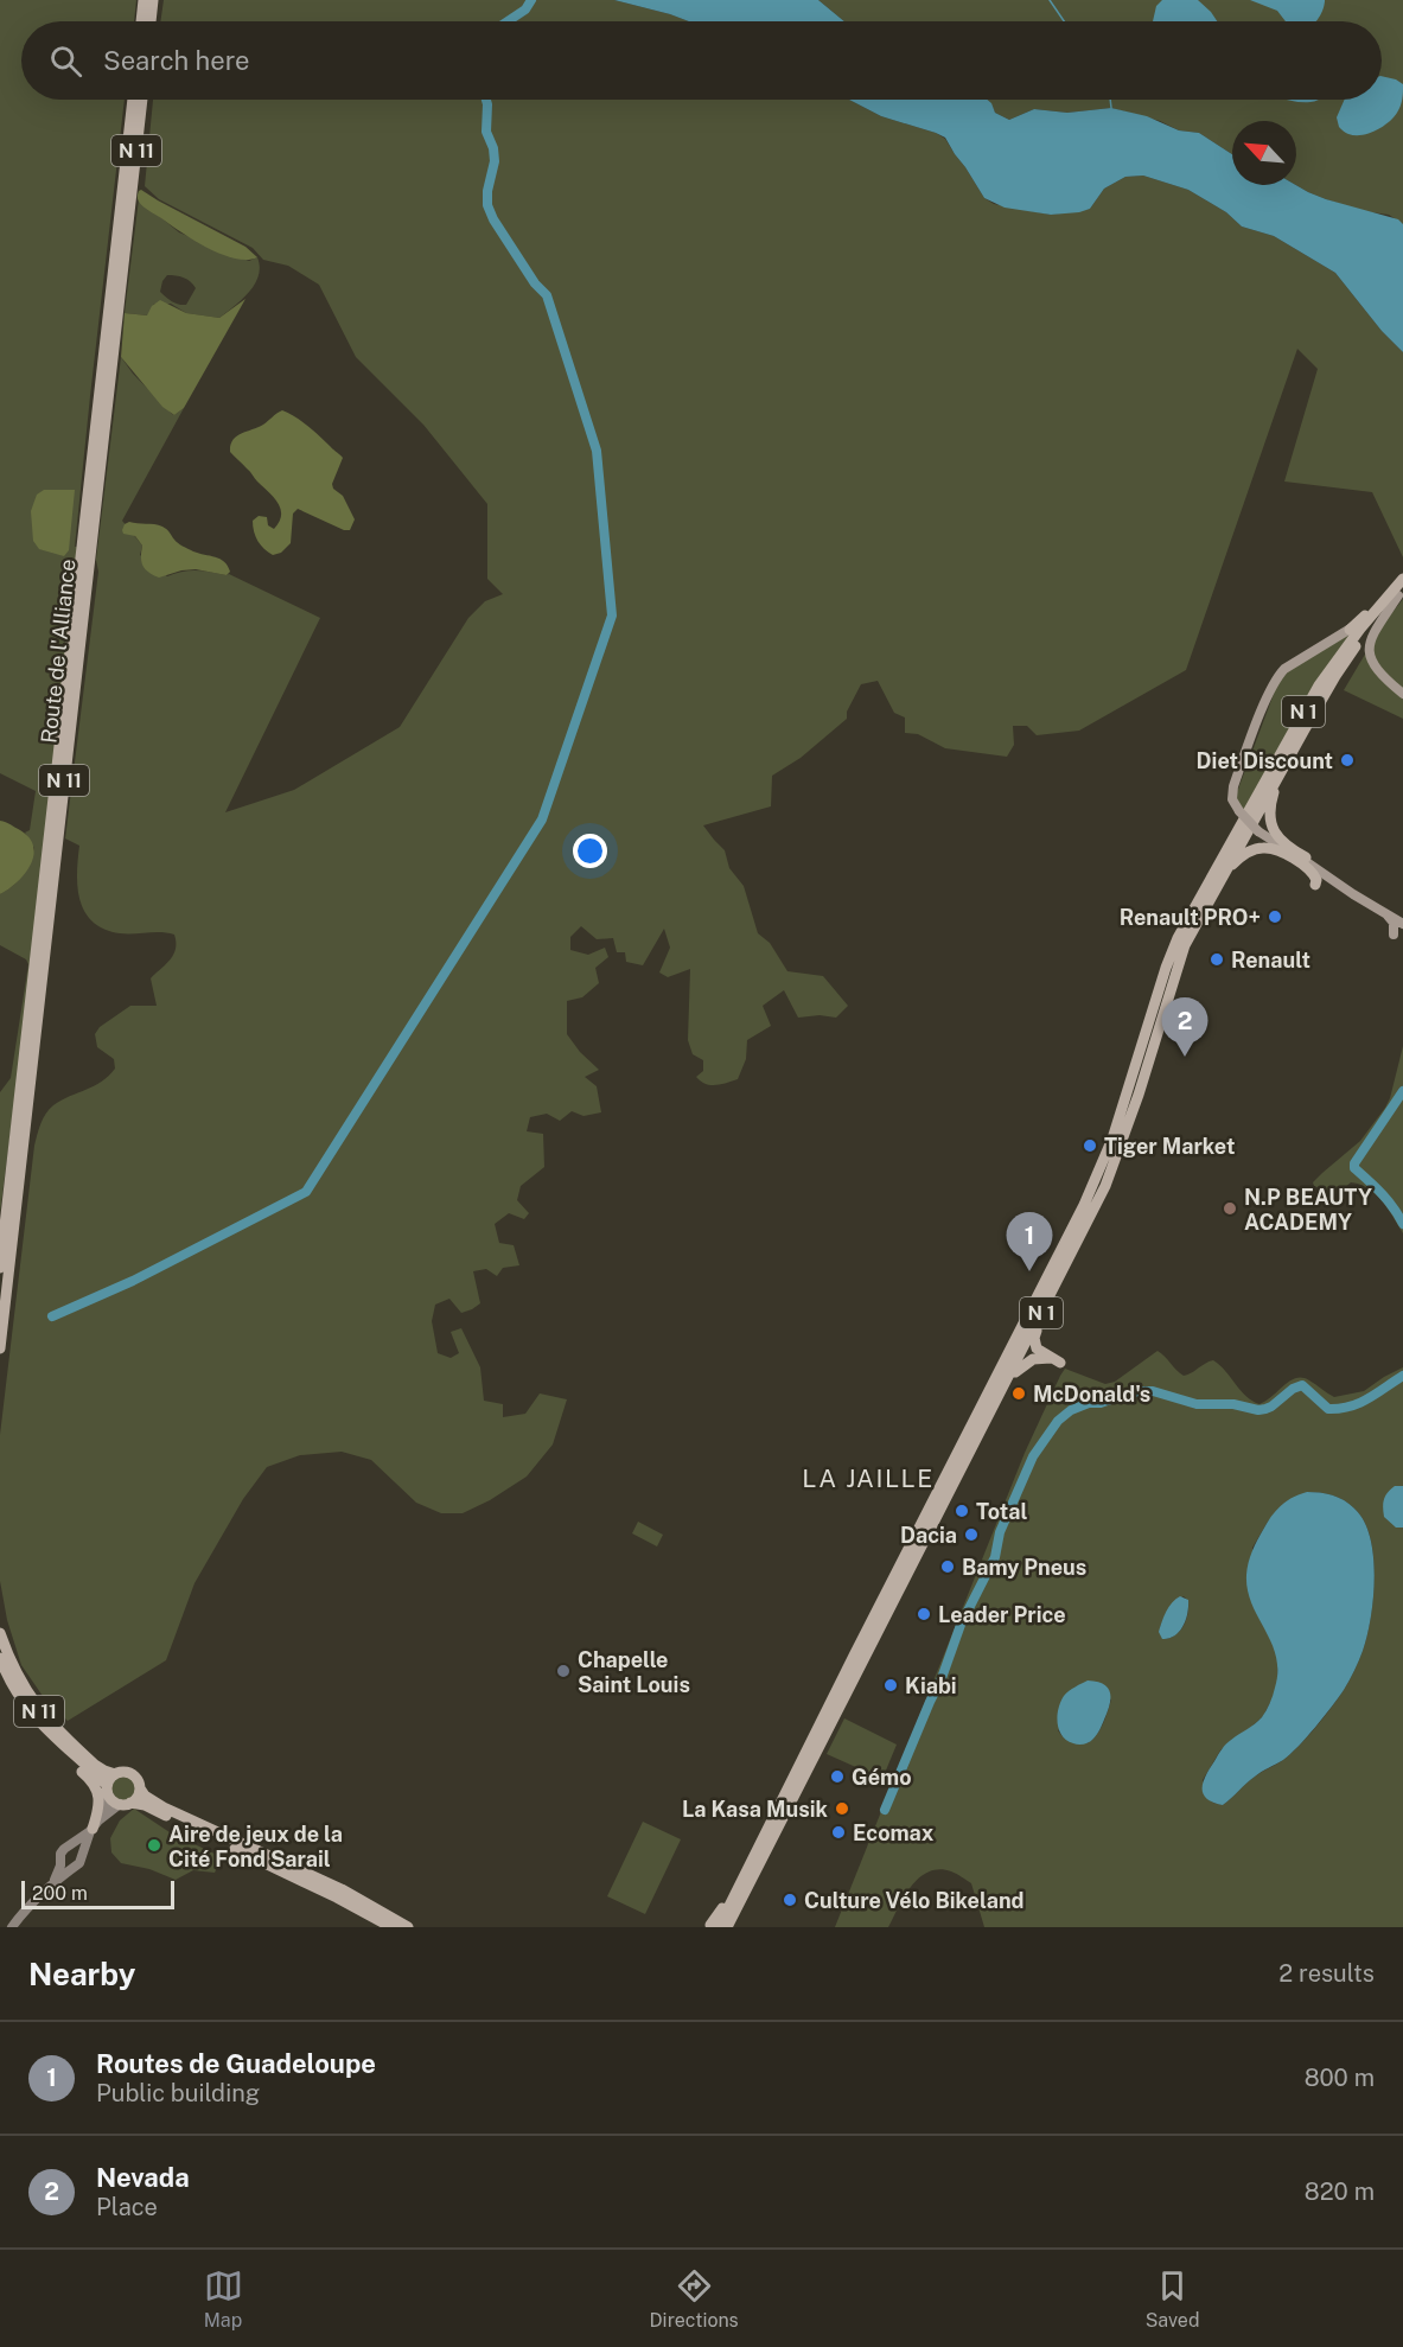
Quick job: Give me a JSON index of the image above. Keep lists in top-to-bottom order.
{
  "streets": {
    "highway": ["N 11", "Route de l'Alliance", "N 1"]
  },
  "districts": ["LA JAILLE"],
  "places": [
    "Diet Discount",
    "Renault PRO+",
    "Renault",
    "Tiger Market",
    "N.P BEAUTY ACADEMY",
    "McDonald's",
    "Total",
    "Dacia",
    "Bamy Pneus",
    "Leader Price",
    "Chapelle Saint Louis",
    "Kiabi",
    "Gémo",
    "La Kasa Musik",
    "Ecomax",
    "Aire de jeux de la Cité Fond Sarail",
    "Culture Vélo Bikeland"
  ],
  "scale_bar": "200 m",
  "north": "top left",
  "page": {
    "search": "Search here",
    "pins": ["2", "1"],
    "scale": "200 m",
    "heading": ["Nearby", "2 results"],
    "list": [
      {
        "mark": "1",
        "name": "Routes de Guadeloupe",
        "note": "Public building",
        "value": "800 m"
      },
      {
        "mark": "2",
        "name": "Nevada",
        "note": "Place",
        "value": "820 m"
      }
    ],
    "nav": ["Map", "Directions", "Saved"]
  }
}
